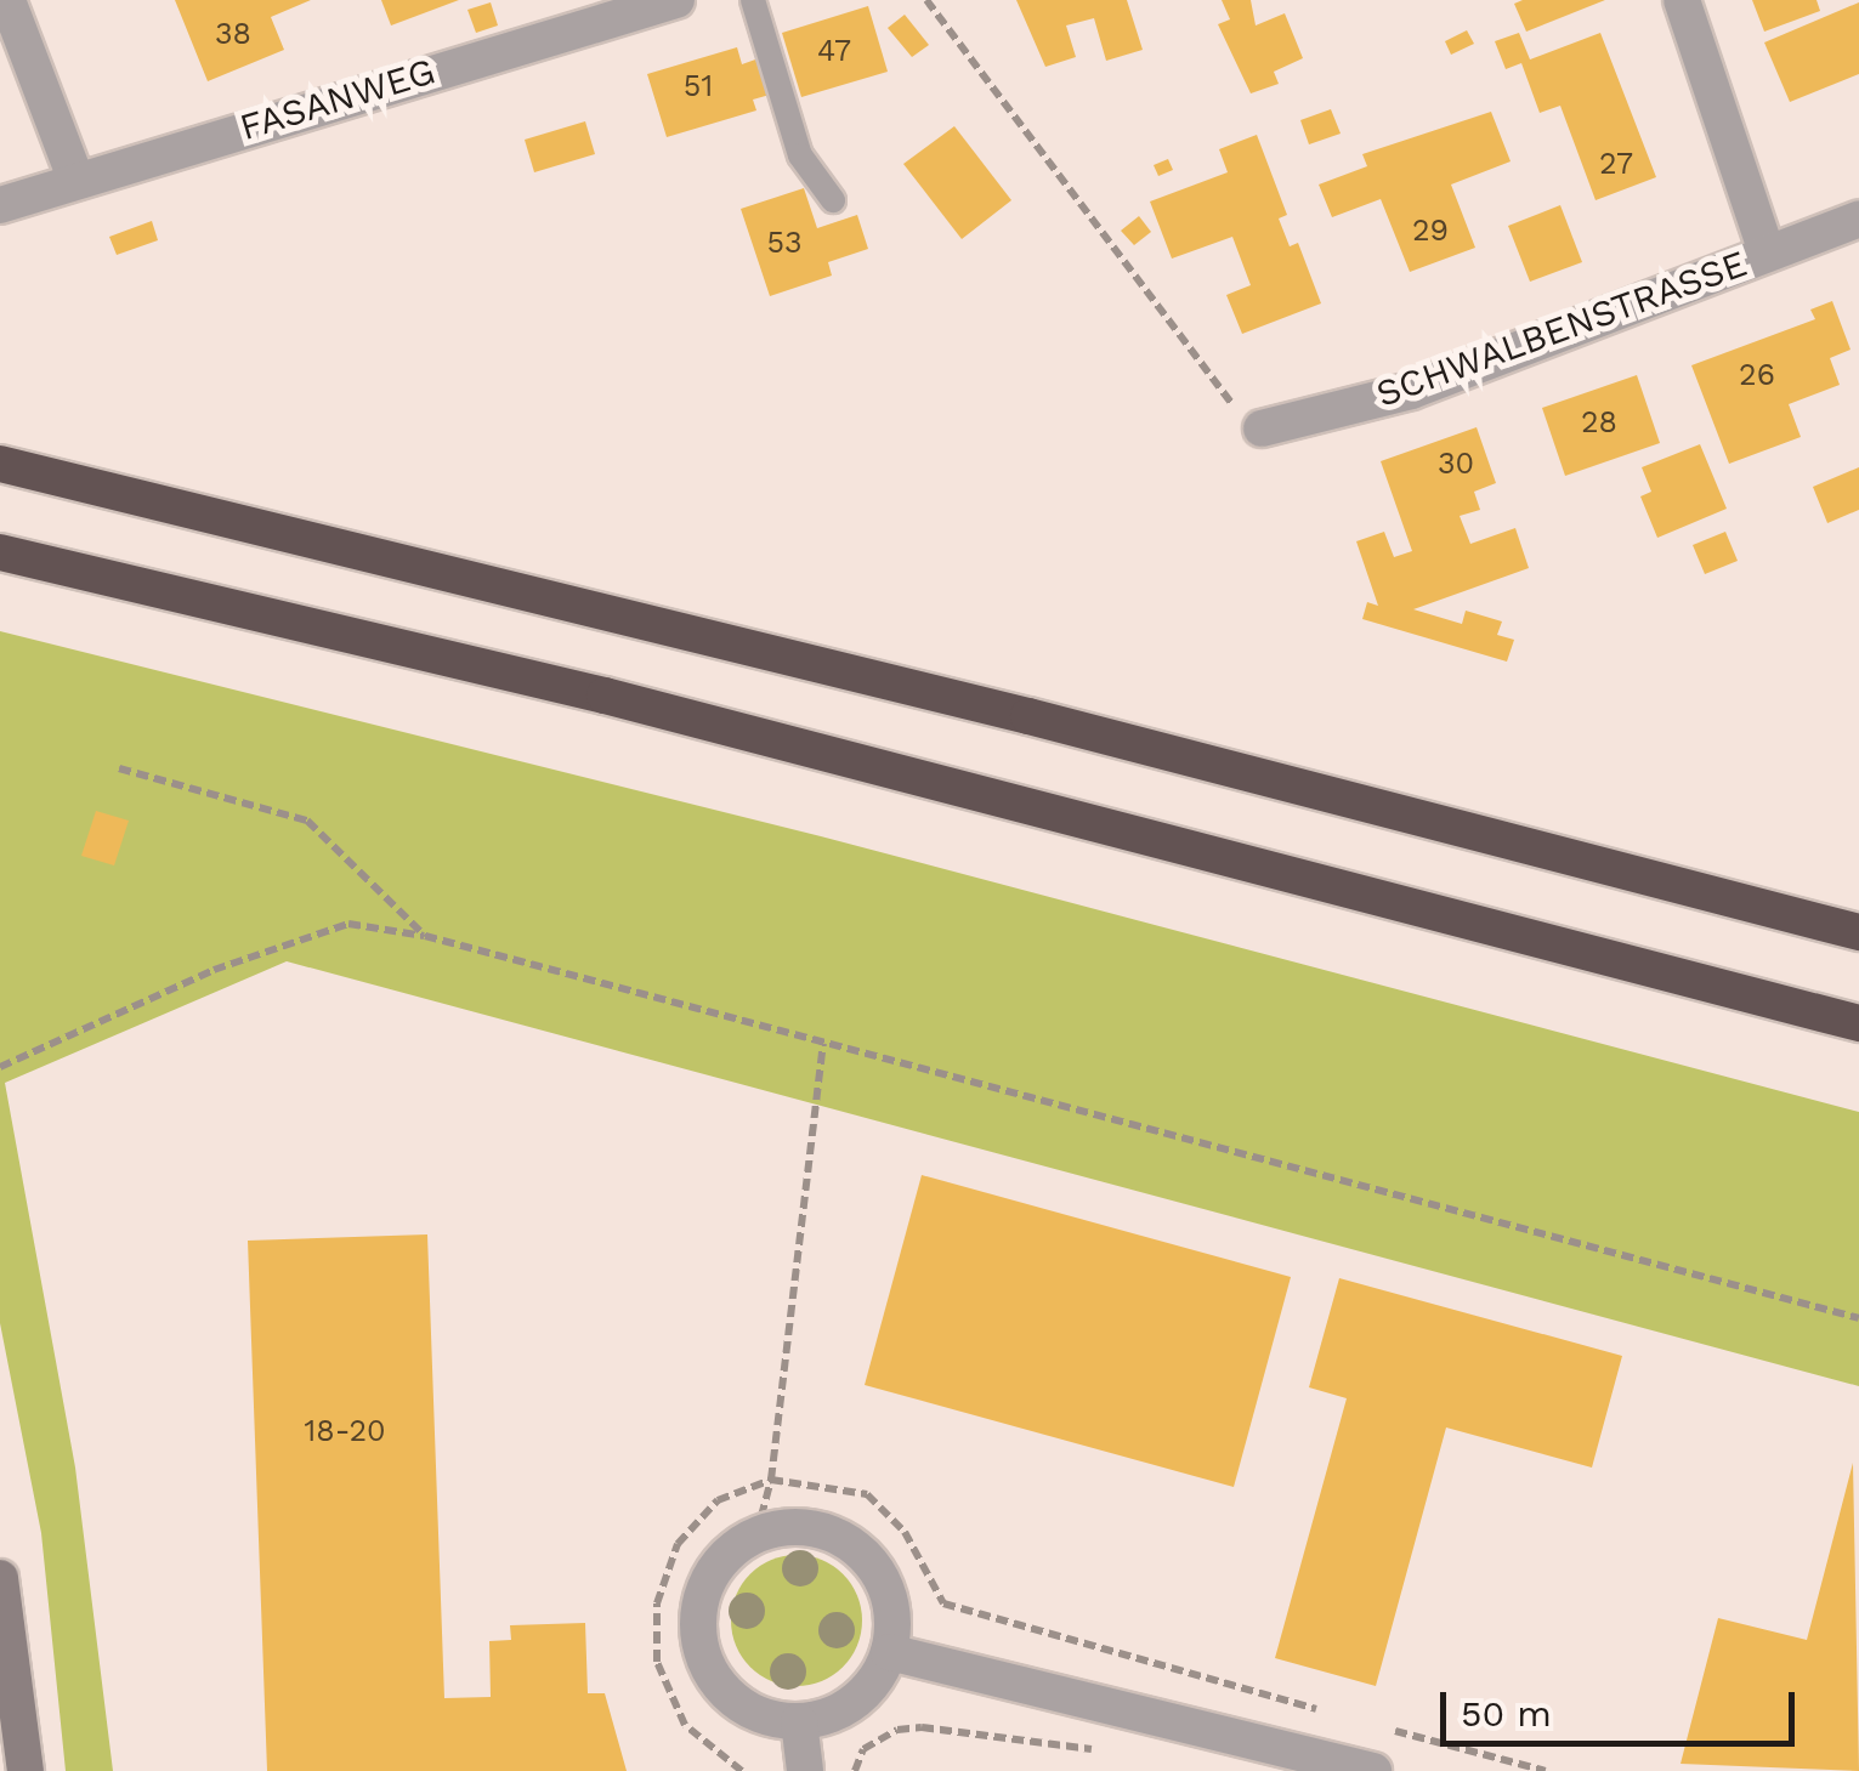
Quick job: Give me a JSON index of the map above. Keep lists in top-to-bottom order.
{
  "streets": {
    "street": ["FASANWEG", "SCHWALBENSTRASSE"]
  },
  "house_numbers": [
    "38",
    "47",
    "51",
    "27",
    "29",
    "53",
    "26",
    "28",
    "30",
    "18-20"
  ],
  "scale_bar": "50 m"
}
